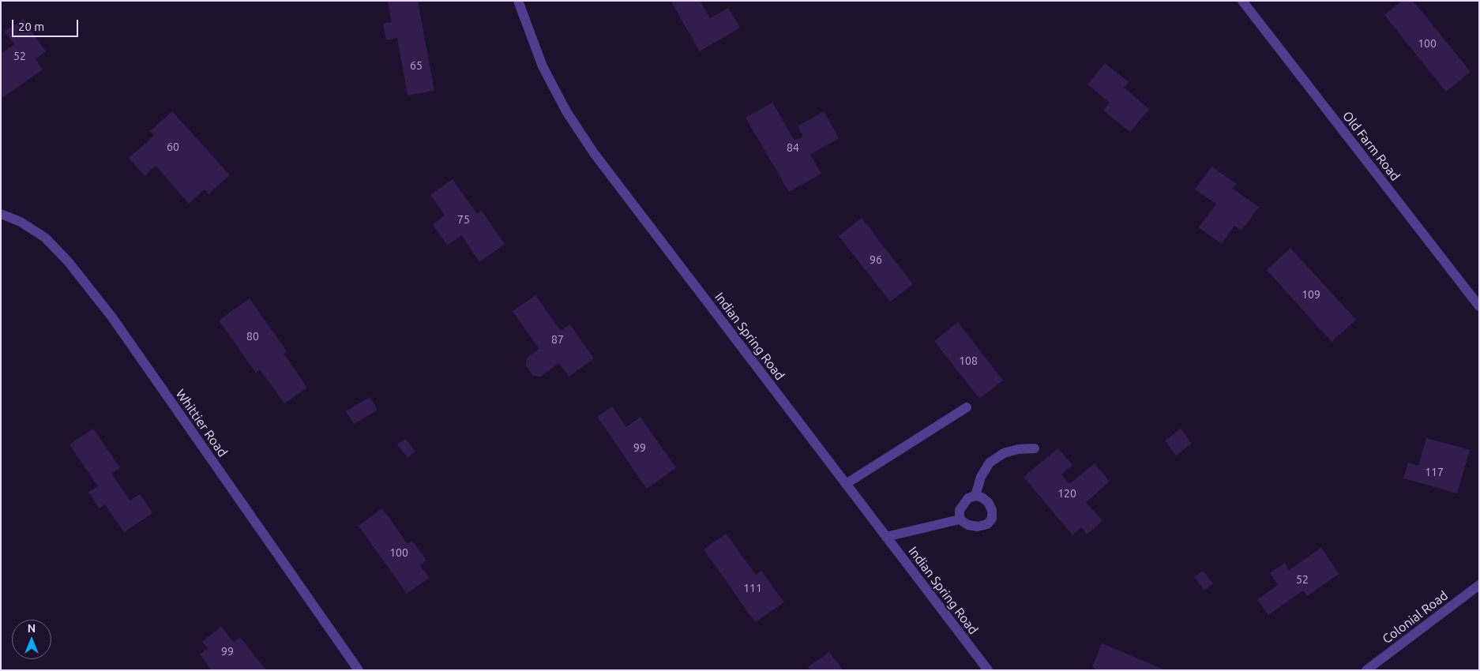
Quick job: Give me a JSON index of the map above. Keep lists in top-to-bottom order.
{
  "streets": {
    "street": [
      "Old Farm Road",
      "Indian Spring Road",
      "Whittier Road",
      "Colonial Road"
    ]
  },
  "house_numbers": [
    "100",
    "52",
    "65",
    "60",
    "84",
    "75",
    "96",
    "109",
    "80",
    "87",
    "108",
    "99",
    "117",
    "120",
    "100",
    "52",
    "111",
    "99"
  ],
  "scale_bar": "20 m",
  "north": "top"
}
